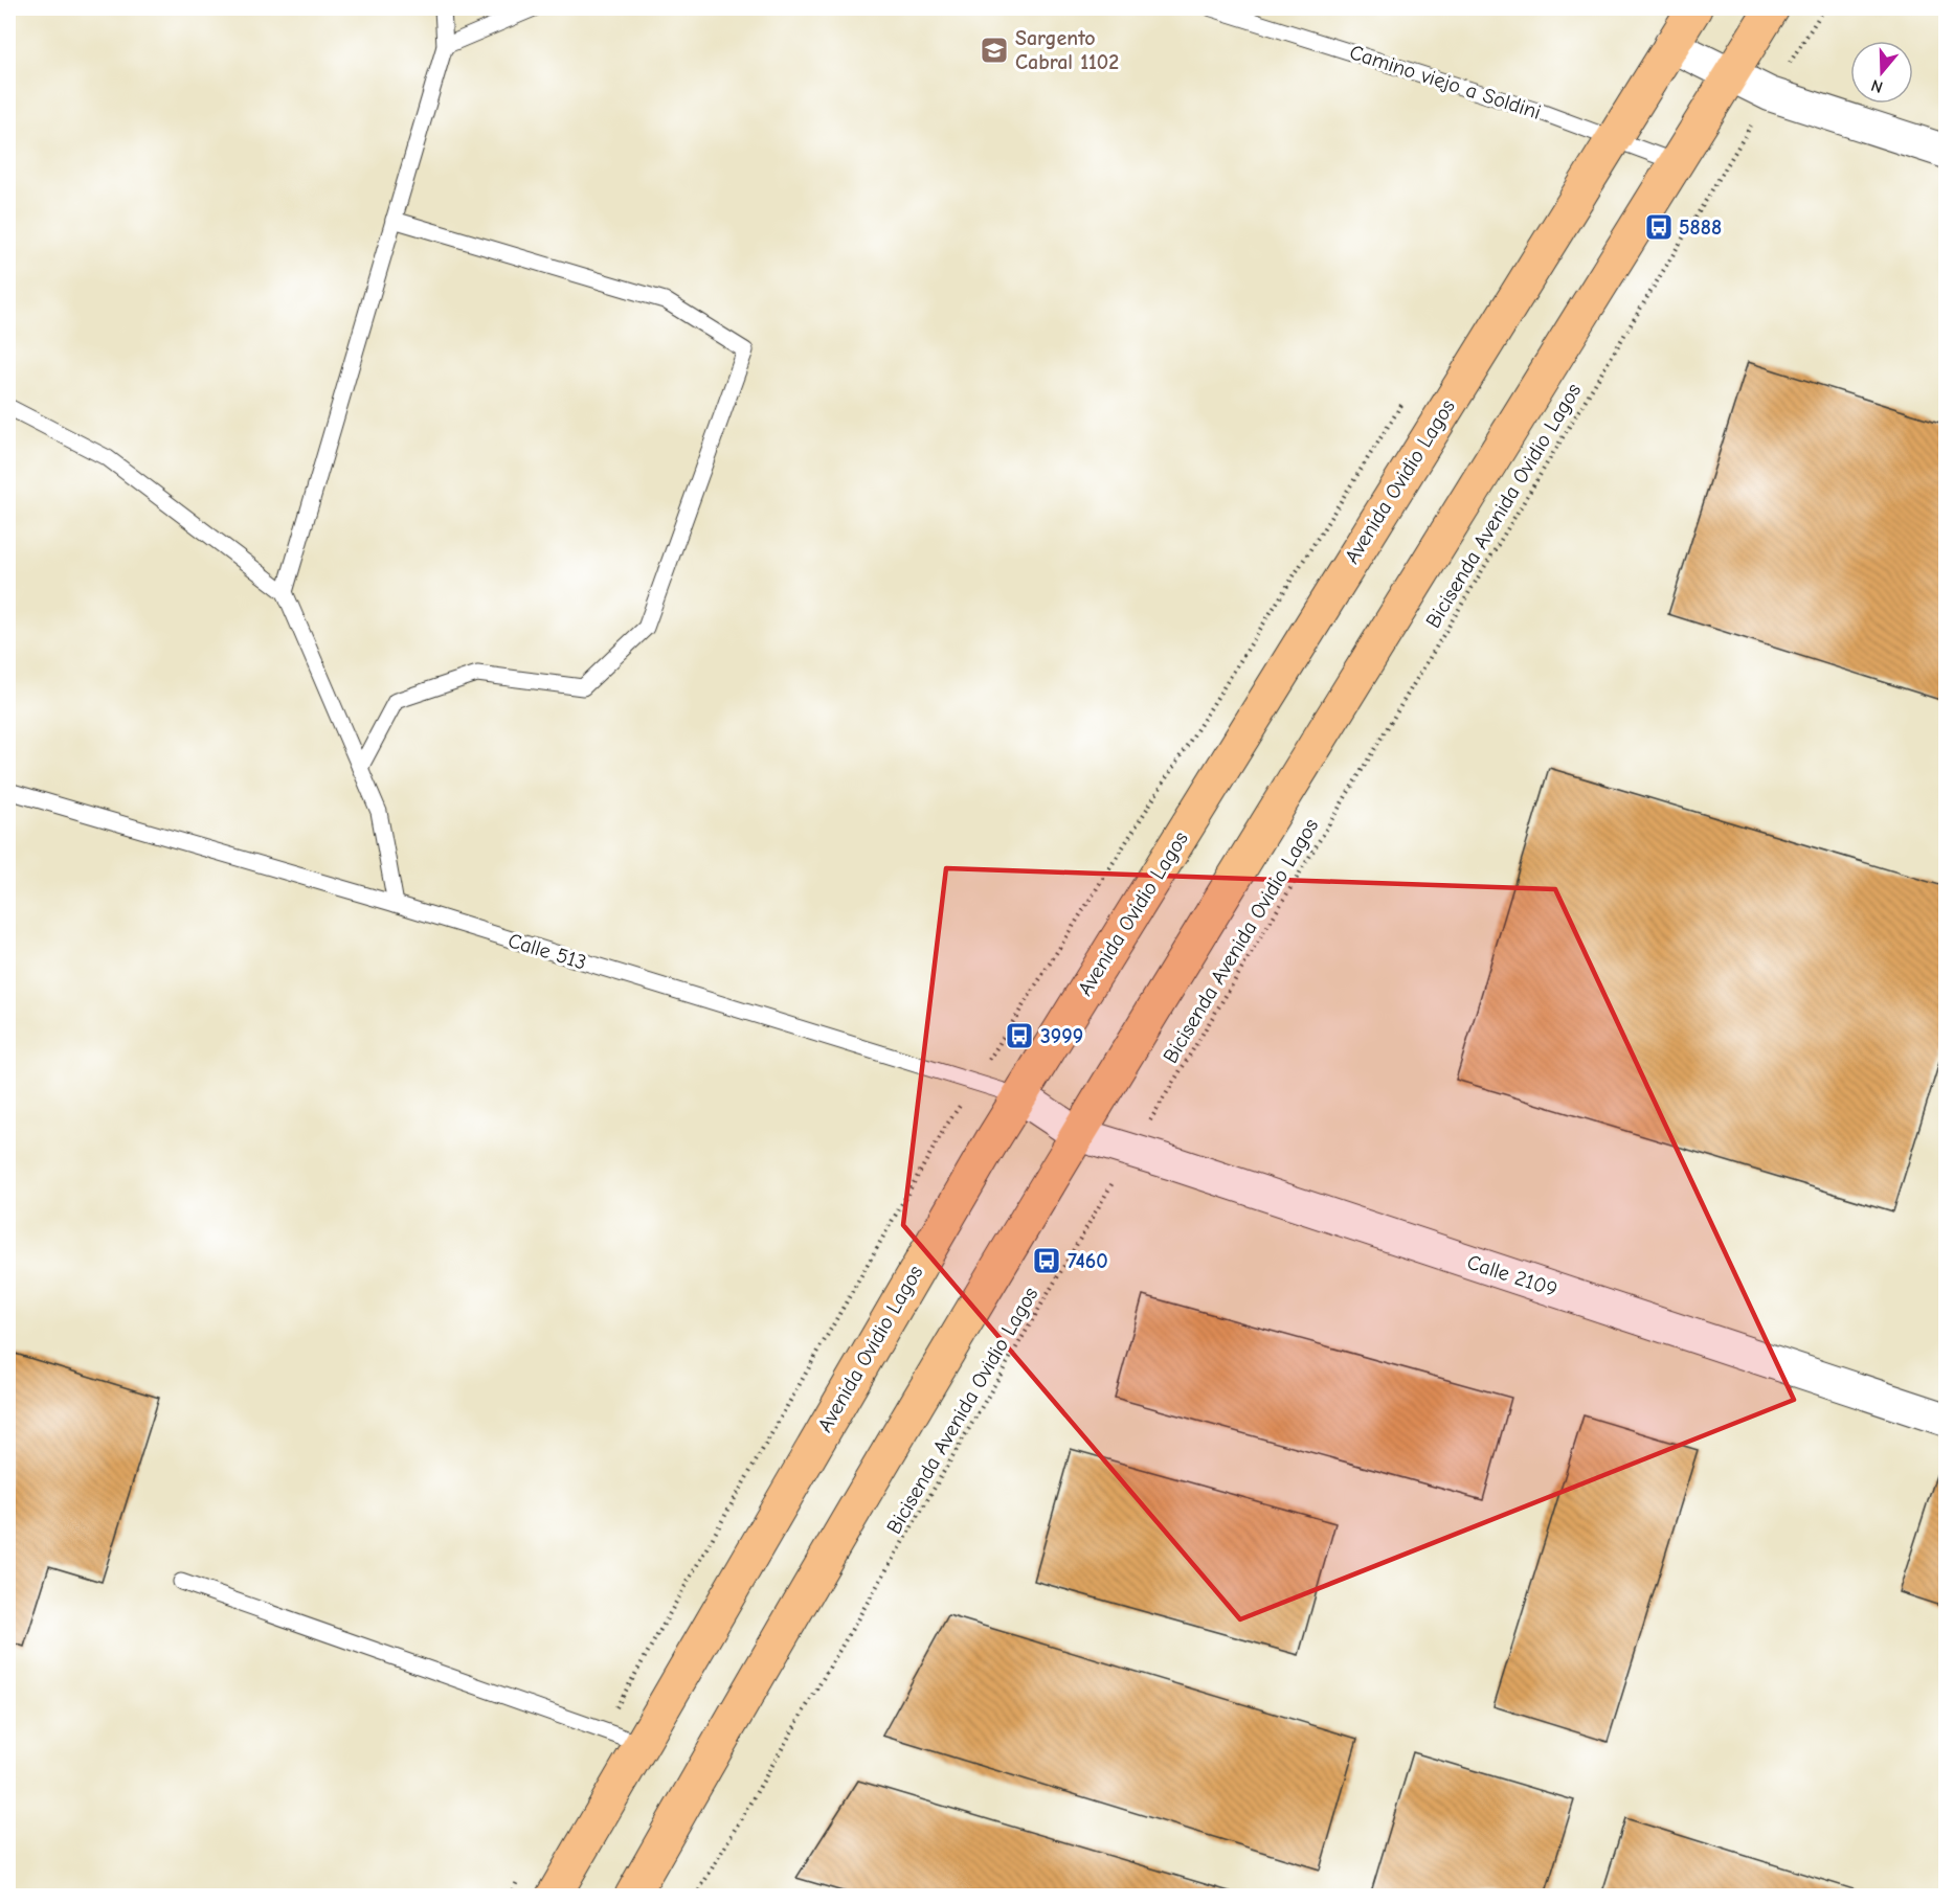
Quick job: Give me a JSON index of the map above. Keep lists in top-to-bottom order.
{
  "streets": {
    "main road": ["Avenida Ovidio Lagos"],
    "street": ["Calle 513", "Calle 2109"],
    "lane": ["Camino viejo a Soldini"],
    "path": ["Bicisenda Avenida Ovidio Lagos"]
  },
  "crossings": [
    ["Camino viejo a Soldini", "Avenida Ovidio Lagos"],
    ["Avenida Ovidio Lagos", "Calle 513"],
    ["Bicisenda Avenida Ovidio Lagos", "Calle 2109"],
    ["Calle 513", "Calle 2109"]
  ],
  "places": {
    "school or university": ["Sargento Cabral 1102"],
    "bus stop": ["5888", "3999", "7460"]
  },
  "north": "bottom"
}
